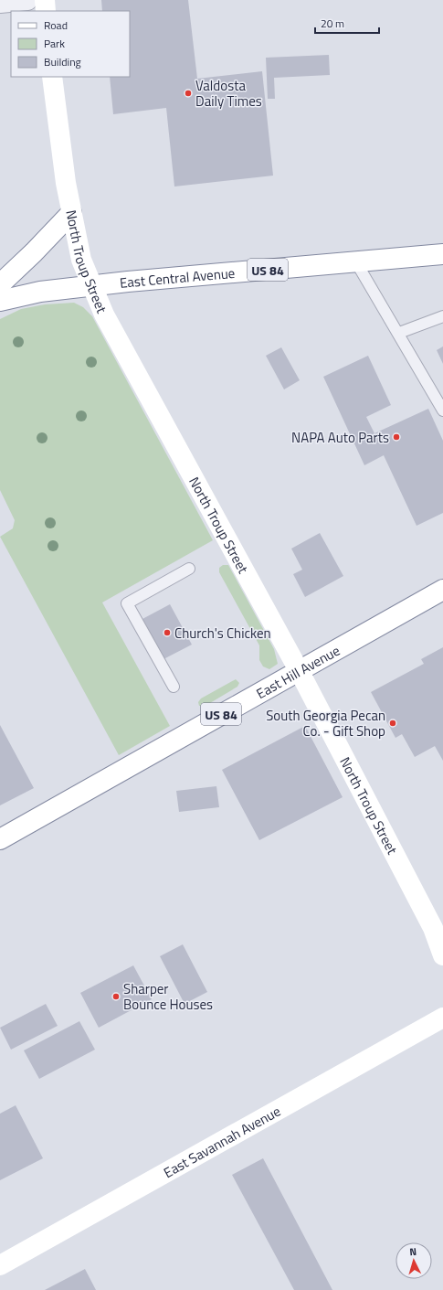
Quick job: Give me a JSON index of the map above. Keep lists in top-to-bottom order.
{
  "streets": {
    "main road": [
      "North Troup Street",
      "US 84",
      "East Central Avenue",
      "East Hill Avenue",
      "East Savannah Avenue"
    ]
  },
  "crossings": [
    ["North Troup Street", "East Central Avenue"],
    ["North Troup Street", "East Hill Avenue"]
  ],
  "places": [
    "Valdosta Daily Times",
    "NAPA Auto Parts",
    "Church's Chicken",
    "South Georgia Pecan Co. - Gift Shop",
    "Sharper Bounce Houses"
  ],
  "legend": ["Road", "Park", "Building"],
  "scale_bar": "20 m",
  "north": "top"
}
